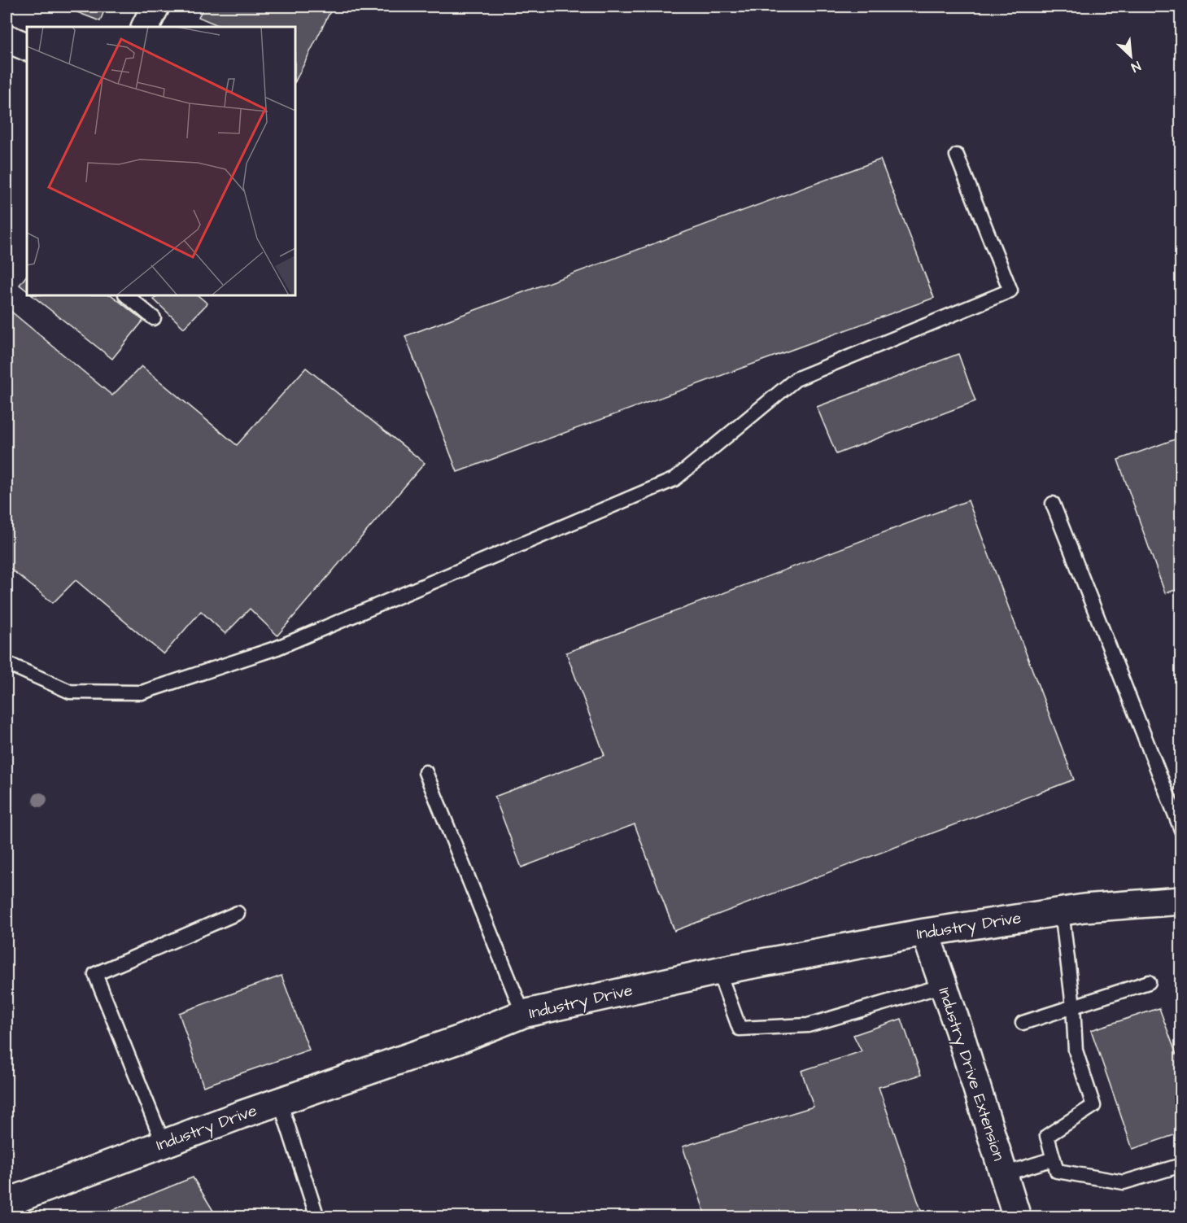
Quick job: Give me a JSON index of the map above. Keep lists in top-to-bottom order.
{
  "streets": {
    "street": ["Industry Drive", "Industry Drive Extension"]
  },
  "crossings": [
    ["Industry Drive", "Industry Drive Extension"]
  ],
  "north": "bottom right"
}
